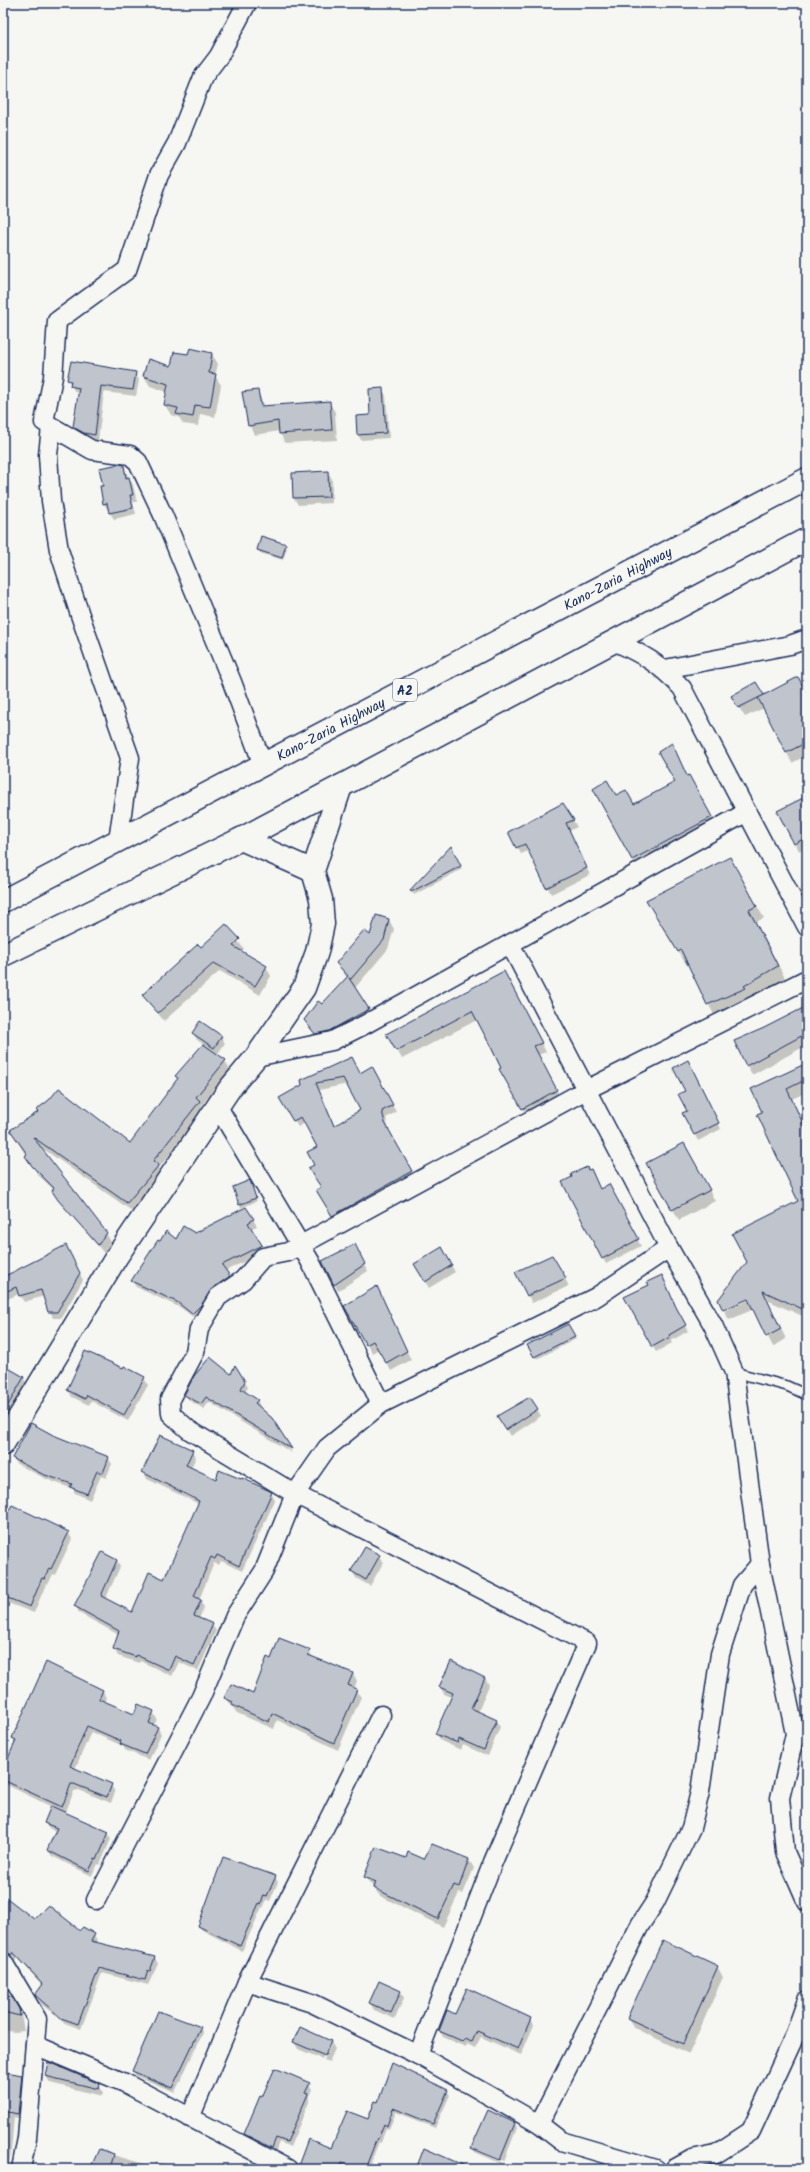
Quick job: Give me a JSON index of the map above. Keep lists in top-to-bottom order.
{
  "streets": {
    "main road": ["Kano-Zaria Highway", "A2"]
  }
}
